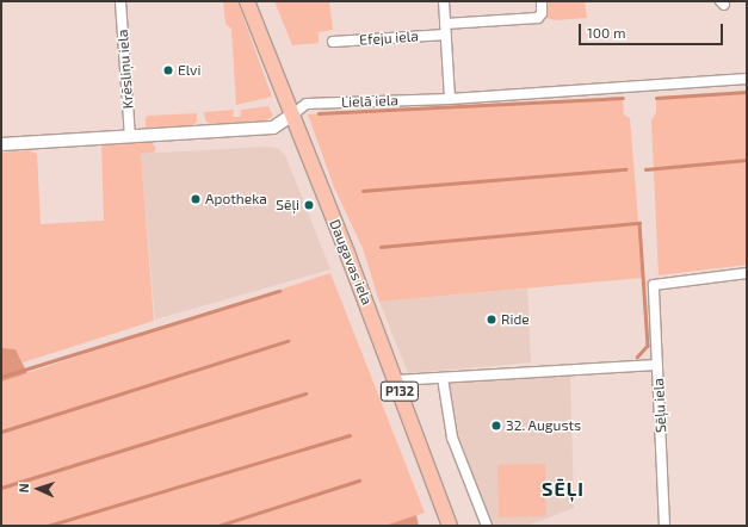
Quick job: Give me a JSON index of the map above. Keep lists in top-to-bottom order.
{
  "streets": {
    "main road": ["Daugavas iela", "P132"],
    "street": [
      "Efeju iela",
      "Krēsliņu iela",
      "Lielā iela",
      "Sēļu iela"
    ]
  },
  "crossings": [
    ["Krēsliņu iela", "Lielā iela"],
    ["Lielā iela", "Daugavas iela"]
  ],
  "districts": ["SĒĻI"],
  "places": [
    "Elvi",
    "Apotheka",
    "Sēļi",
    "Ride",
    "32. Augusts"
  ],
  "scale_bar": "100 m",
  "north": "left"
}
